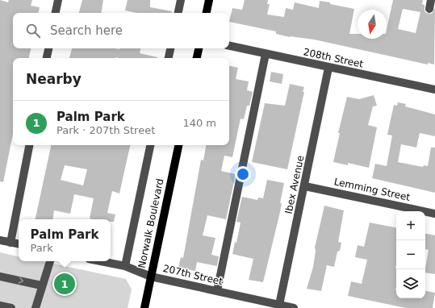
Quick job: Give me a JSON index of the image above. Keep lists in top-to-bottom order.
{
  "streets": {
    "main road": ["Norwalk Boulevard"],
    "street": [
      "208th Street",
      "Ibex Avenue",
      "Lemming Street",
      "207th Street"
    ]
  },
  "crossings": [
    ["208th Street", "Ibex Avenue"],
    ["Ibex Avenue", "Lemming Street"],
    ["Ibex Avenue", "207th Street"],
    ["Norwalk Boulevard", "207th Street"]
  ],
  "north": "bottom",
  "page": {
    "search": "Search here",
    "heading": "Nearby",
    "list": [
      {
        "mark": "1",
        "name": "Palm Park",
        "note": "Park · 207th Street",
        "value": "140 m"
      }
    ],
    "map_buttons": ["+", "−"],
    "popup": ["Palm Park", "Park"],
    "pins": "1"
  }
}
